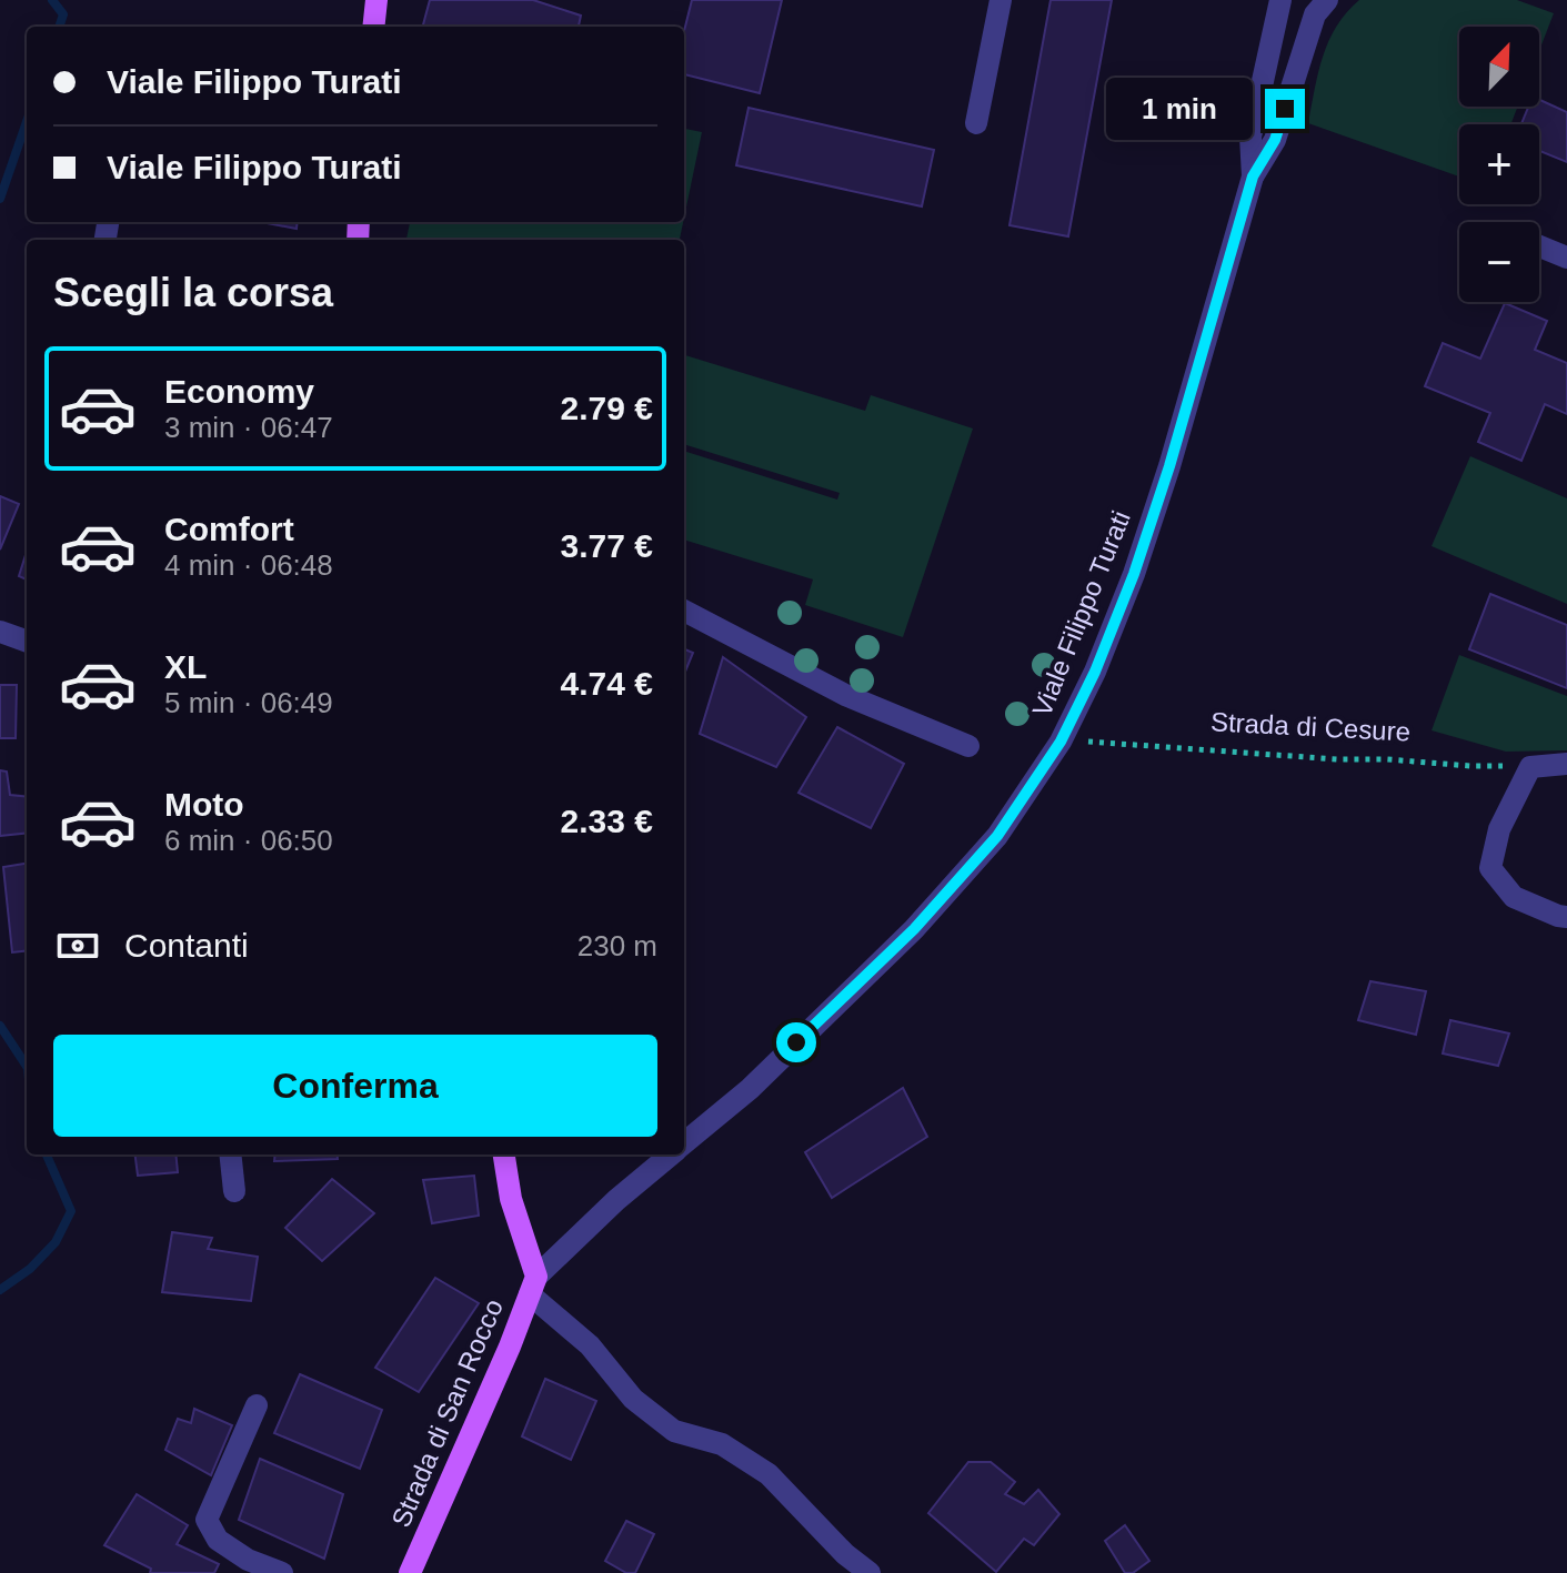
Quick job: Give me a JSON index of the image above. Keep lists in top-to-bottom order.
{
  "streets": {
    "main road": ["Strada di San Rocco"],
    "street": ["Viale Filippo Turati"],
    "path": ["Strada di Cesure"]
  },
  "crossings": [
    ["Viale Filippo Turati", "Strada di San Rocco"]
  ],
  "north": "top right",
  "page": {
    "map_buttons": ["+", "−"],
    "banner": ["Viale Filippo Turati", "Viale Filippo Turati"],
    "bubble": "1 min",
    "heading": "Scegli la corsa",
    "list": [
      {
        "name": "Economy",
        "note": "3 min · 06:47",
        "value": "2.79 €"
      },
      {
        "name": "Comfort",
        "note": "4 min · 06:48",
        "value": "3.77 €"
      },
      {
        "name": "XL",
        "note": "5 min · 06:49",
        "value": "4.74 €"
      },
      {
        "name": "Moto",
        "note": "6 min · 06:50",
        "value": "2.33 €"
      }
    ],
    "pay": ["Contanti", "230 m"],
    "buttons": "Conferma"
  }
}
